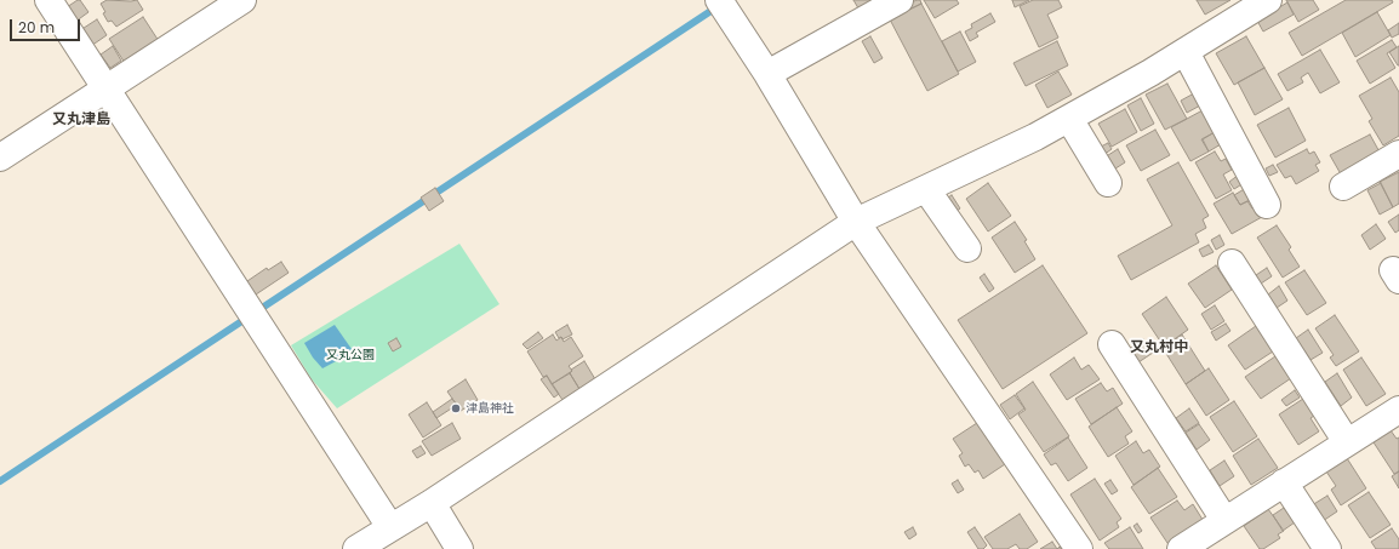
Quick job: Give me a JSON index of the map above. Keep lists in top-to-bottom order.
{
  "districts": ["又丸津島", "又丸村中"],
  "parks": ["又丸公園"],
  "places": ["津島神社"],
  "scale_bar": "20 m"
}
